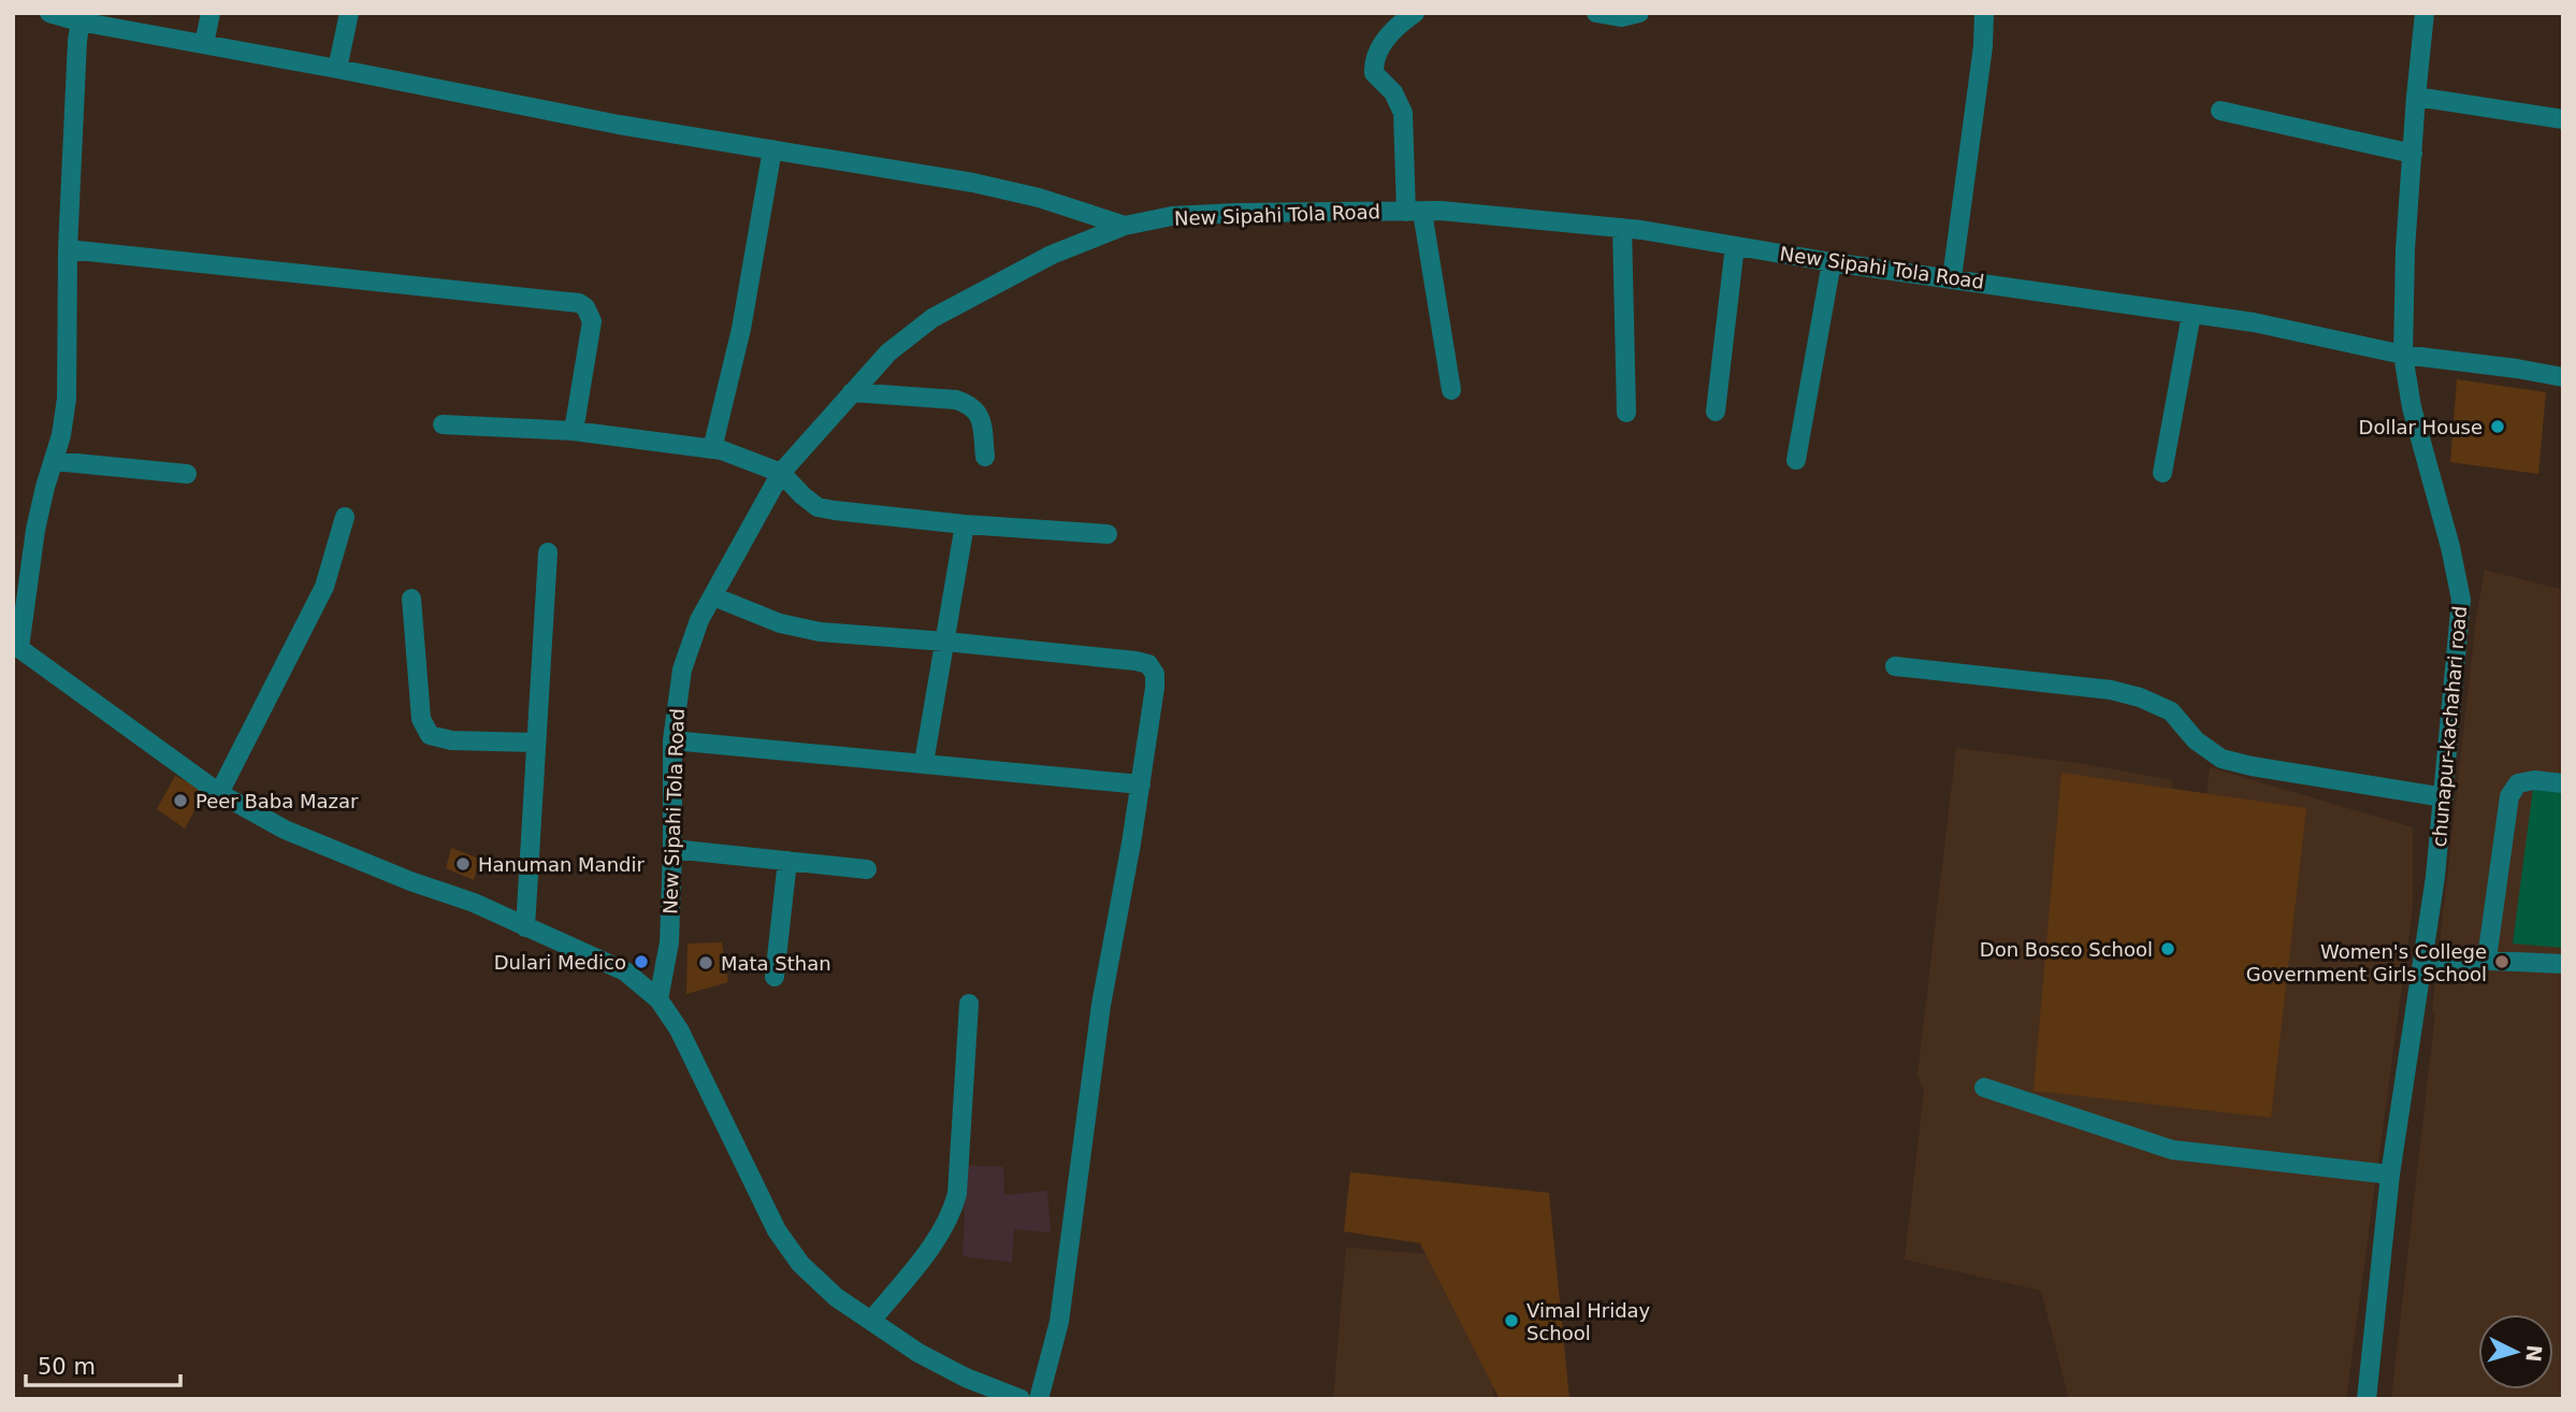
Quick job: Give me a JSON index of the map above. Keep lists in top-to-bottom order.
{
  "streets": {
    "street": ["New Sipahi Tola Road", "chunapur-kachahari road"]
  },
  "crossings": [
    ["New Sipahi Tola Road", "chunapur-kachahari road"]
  ],
  "places": [
    "Dollar House",
    "Peer Baba Mazar",
    "Hanuman Mandir",
    "Don Bosco School",
    "Dulari Medico",
    "Women's College Government Girls School",
    "Mata Sthan",
    "Vimal Hriday School"
  ],
  "scale_bar": "50 m",
  "north": "right"
}
